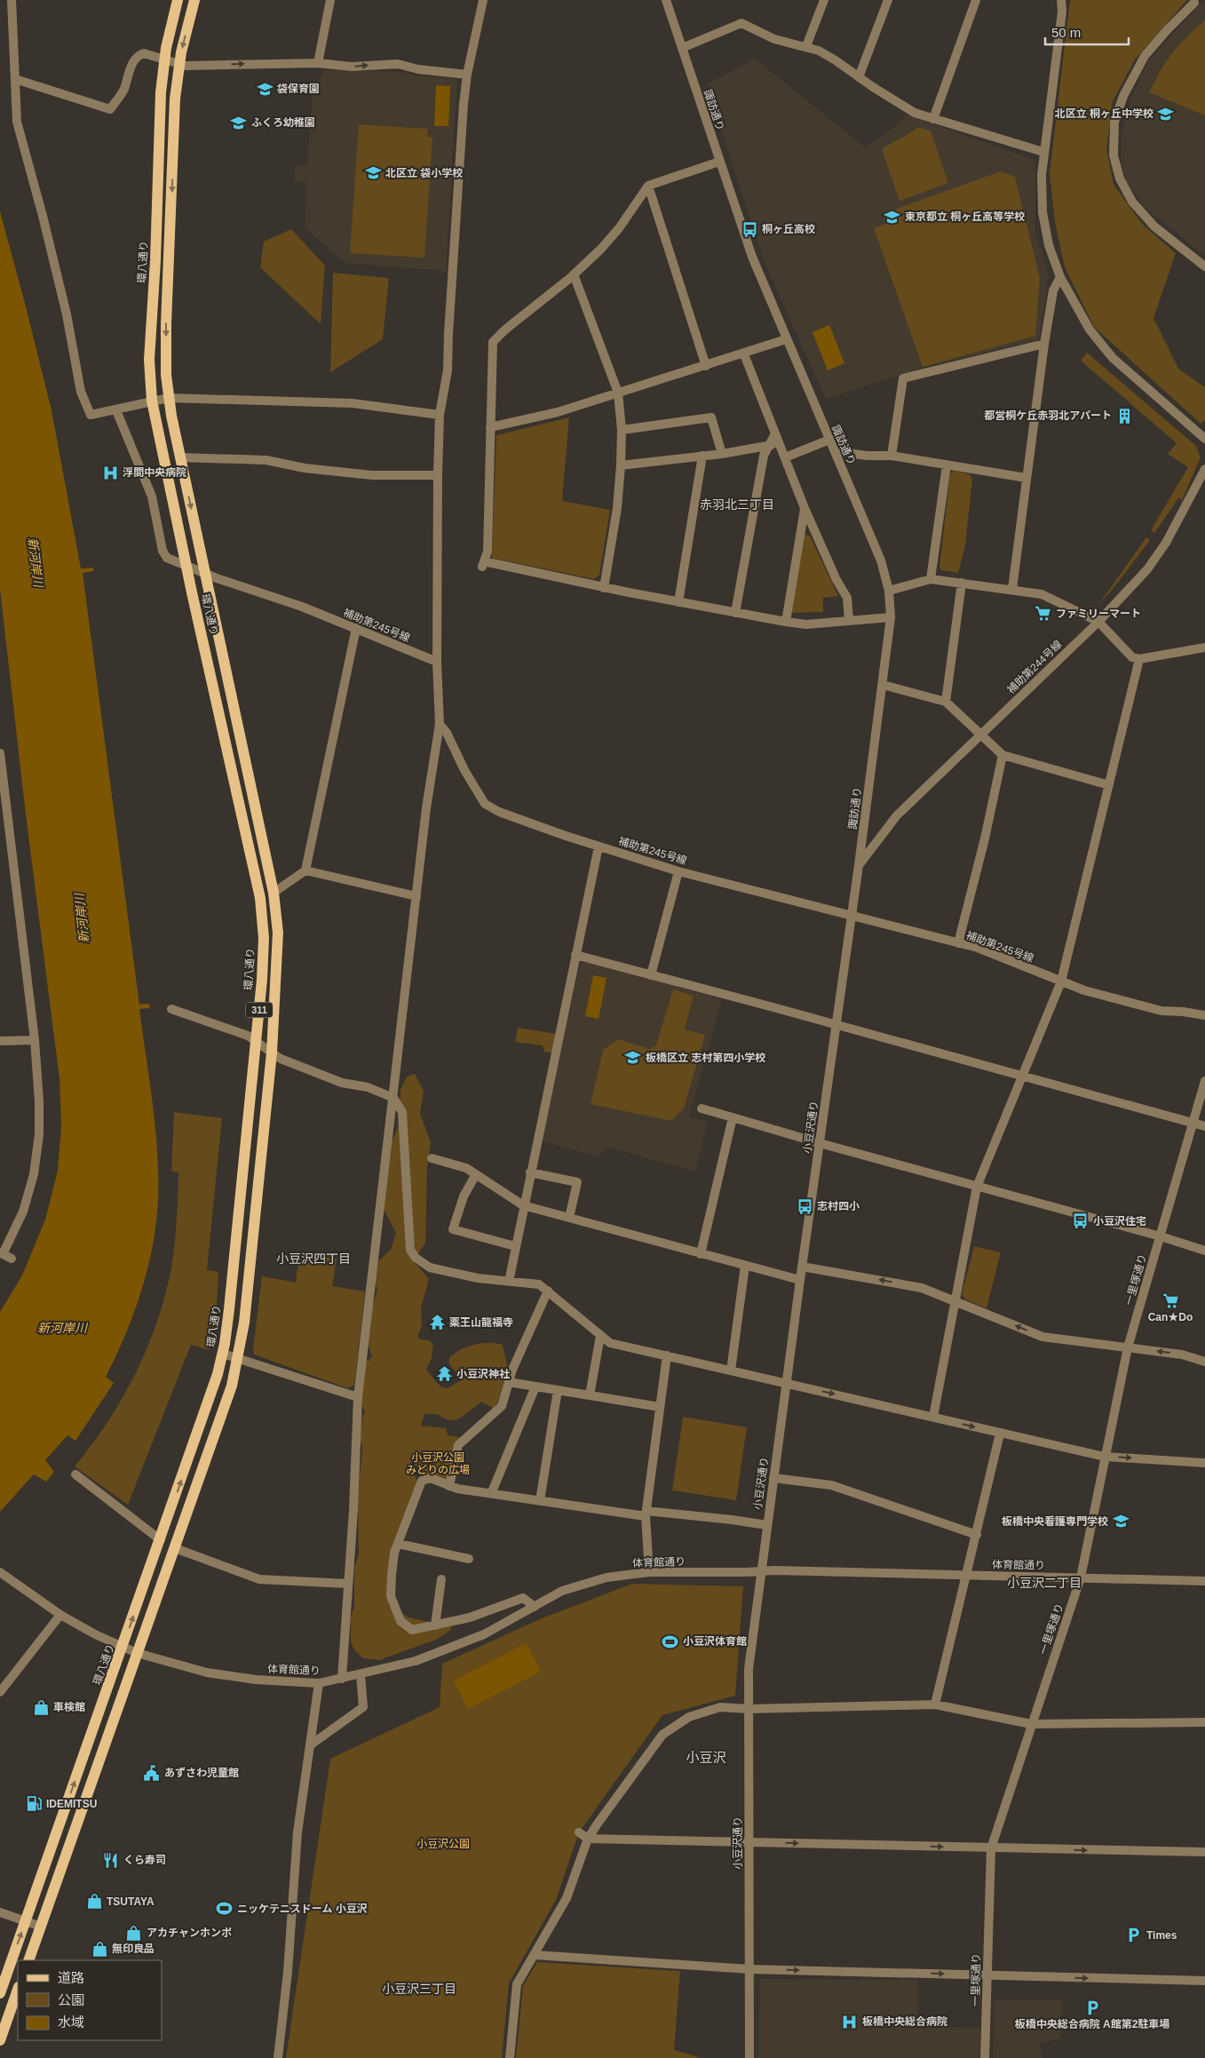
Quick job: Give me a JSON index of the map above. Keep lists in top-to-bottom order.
{
  "streets": {
    "main road": ["環八通り", "311"],
    "street": [
      "諏訪通り",
      "補助第245号線",
      "補助第244号線",
      "小豆沢通り",
      "一里塚通り",
      "体育館通り"
    ]
  },
  "crossings": [
    ["諏訪通り", "補助第245号線"],
    ["諏訪通り", "補助第244号線"],
    ["諏訪通り", "小豆沢通り"],
    ["環八通り", "補助第245号線"],
    ["環八通り", "体育館通り"],
    ["補助第245号線", "小豆沢通り"],
    ["小豆沢通り", "体育館通り"],
    ["一里塚通り", "体育館通り"]
  ],
  "districts": [
    "赤羽北三丁目",
    "小豆沢四丁目",
    "小豆沢二丁目",
    "小豆沢",
    "小豆沢三丁目"
  ],
  "water": ["新河岸川"],
  "parks": ["小豆沢公園 みどりの広場", "小豆沢公園"],
  "places": {
    "school or university": [
      "袋保育園",
      "北区立 桐ヶ丘中学校",
      "ふくろ幼稚園",
      "北区立 袋小学校",
      "東京都立 桐ヶ丘高等学校",
      "板橋区立 志村第四小学校",
      "板橋中央看護専門学校"
    ],
    "bus stop": ["桐ヶ丘高校", "志村四小", "小豆沢住宅"],
    "building": ["都営桐ケ丘赤羽北アパート"],
    "hospital": ["浮間中央病院", "板橋中央総合病院"],
    "supermarket": ["ファミリーマート", "Can★Do"],
    "temple": ["薬王山龍福寺", "小豆沢神社"],
    "sports": ["小豆沢体育館", "ニッケテニスドーム 小豆沢"],
    "shop": [
      "車検館",
      "TSUTAYA",
      "アカチャンホンポ",
      "無印良品"
    ],
    "public building": ["あずさわ児童館"],
    "fuel station": ["IDEMITSU"],
    "restaurant": ["くら寿司"],
    "parking": ["Times", "板橋中央総合病院 A館第2駐車場"]
  },
  "legend": ["道路", "公園", "水域"],
  "scale_bar": "50 m"
}
